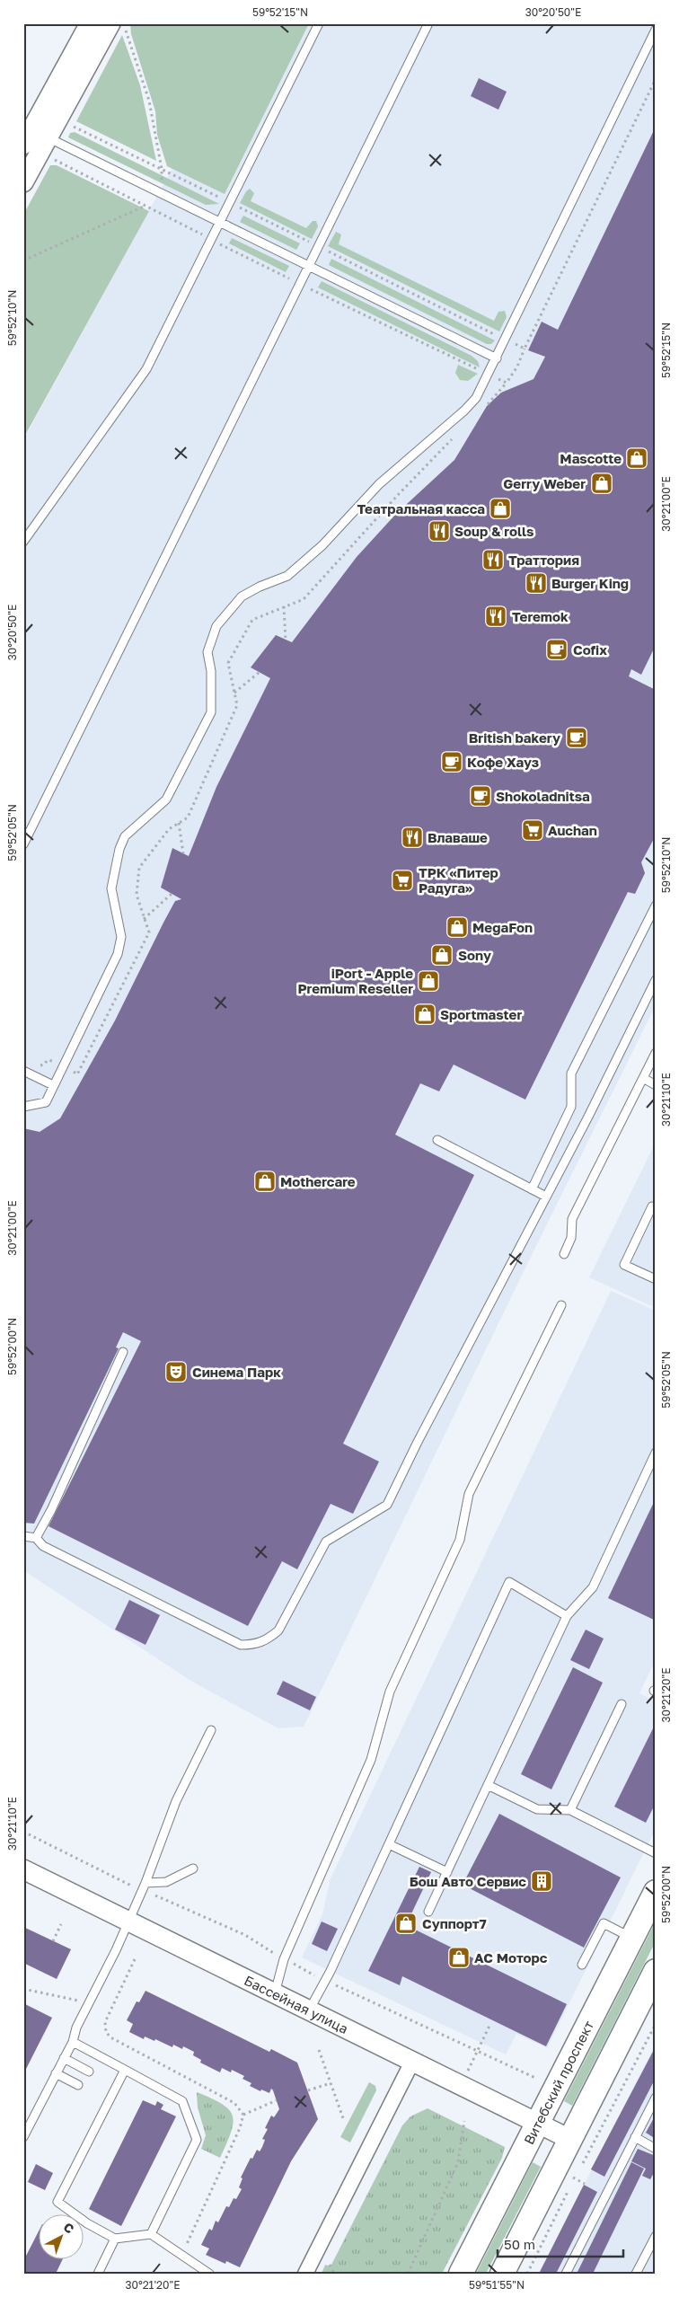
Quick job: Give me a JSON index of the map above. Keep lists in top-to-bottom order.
{
  "streets": {
    "main road": ["Витебский проспект"],
    "street": ["Бассейная улица"]
  },
  "crossings": [
    ["Бассейная улица", "Витебский проспект"]
  ],
  "places": {
    "shop": [
      "Mascotte",
      "Gerry Weber",
      "Театральная касса",
      "MegaFon",
      "Sony",
      "iPort - Apple Premium Reseller",
      "Sportmaster",
      "Mothercare",
      "Суппорт7",
      "АС Моторс"
    ],
    "restaurant": [
      "Soup & rolls",
      "Траттория",
      "Burger King",
      "Teremok",
      "Влаваше"
    ],
    "cafe": [
      "Cofix",
      "British bakery",
      "Кофе Хауз",
      "Shokoladnitsa"
    ],
    "supermarket": ["Auchan", "ТРК «Питер Радуга»"],
    "theatre": ["Синема Парк"],
    "building": ["Бош Авто Сервис"]
  },
  "scale_bar": "50 m",
  "north": "top right",
  "coordinates": [
    "59°52'15\"N",
    "30°20'50\"E",
    "59°52'10\"N",
    "30°21'00\"E",
    "59°52'05\"N",
    "30°21'10\"E",
    "59°52'00\"N",
    "30°21'20\"E",
    "59°51'55\"N"
  ]
}
